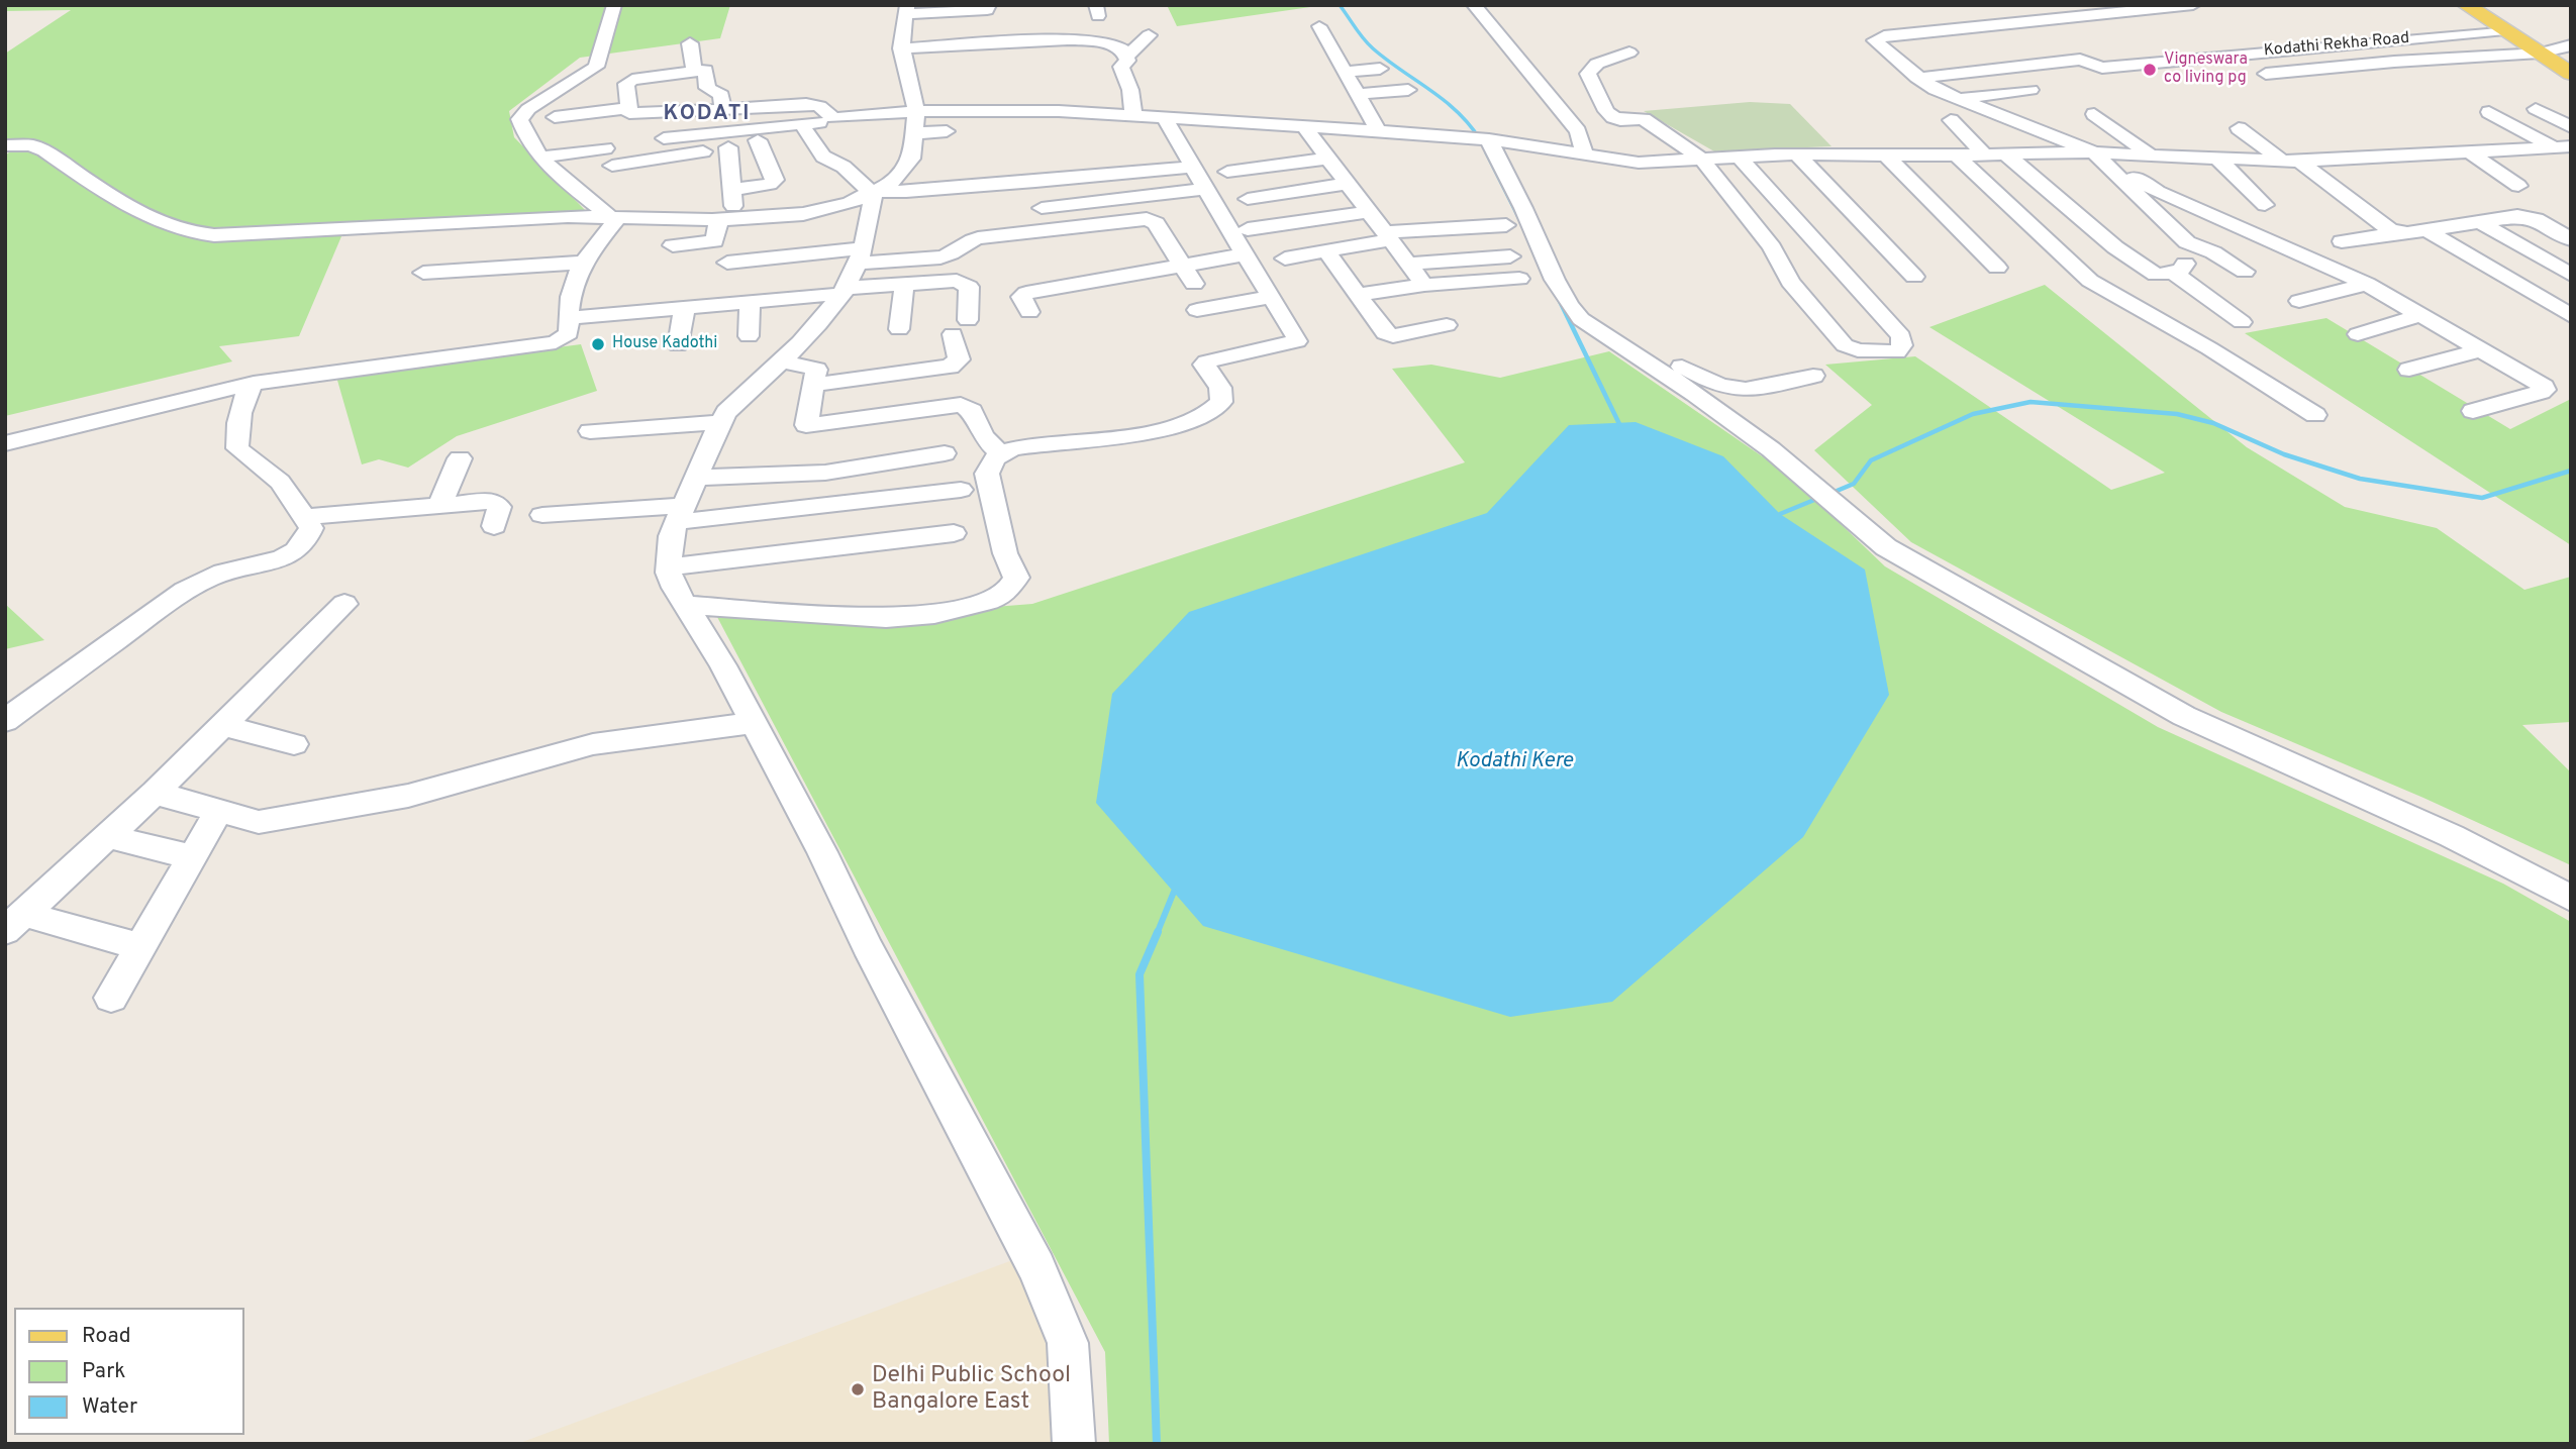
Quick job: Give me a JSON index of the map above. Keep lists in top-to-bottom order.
{
  "streets": {
    "street": ["Kodathi Rekha Road"]
  },
  "districts": ["KODATI"],
  "water": ["Kodathi Kere"],
  "places": ["Vigneswara co living pg", "House Kadothi", "Delhi Public School Bangalore East"],
  "legend": ["Road", "Park", "Water"]
}
